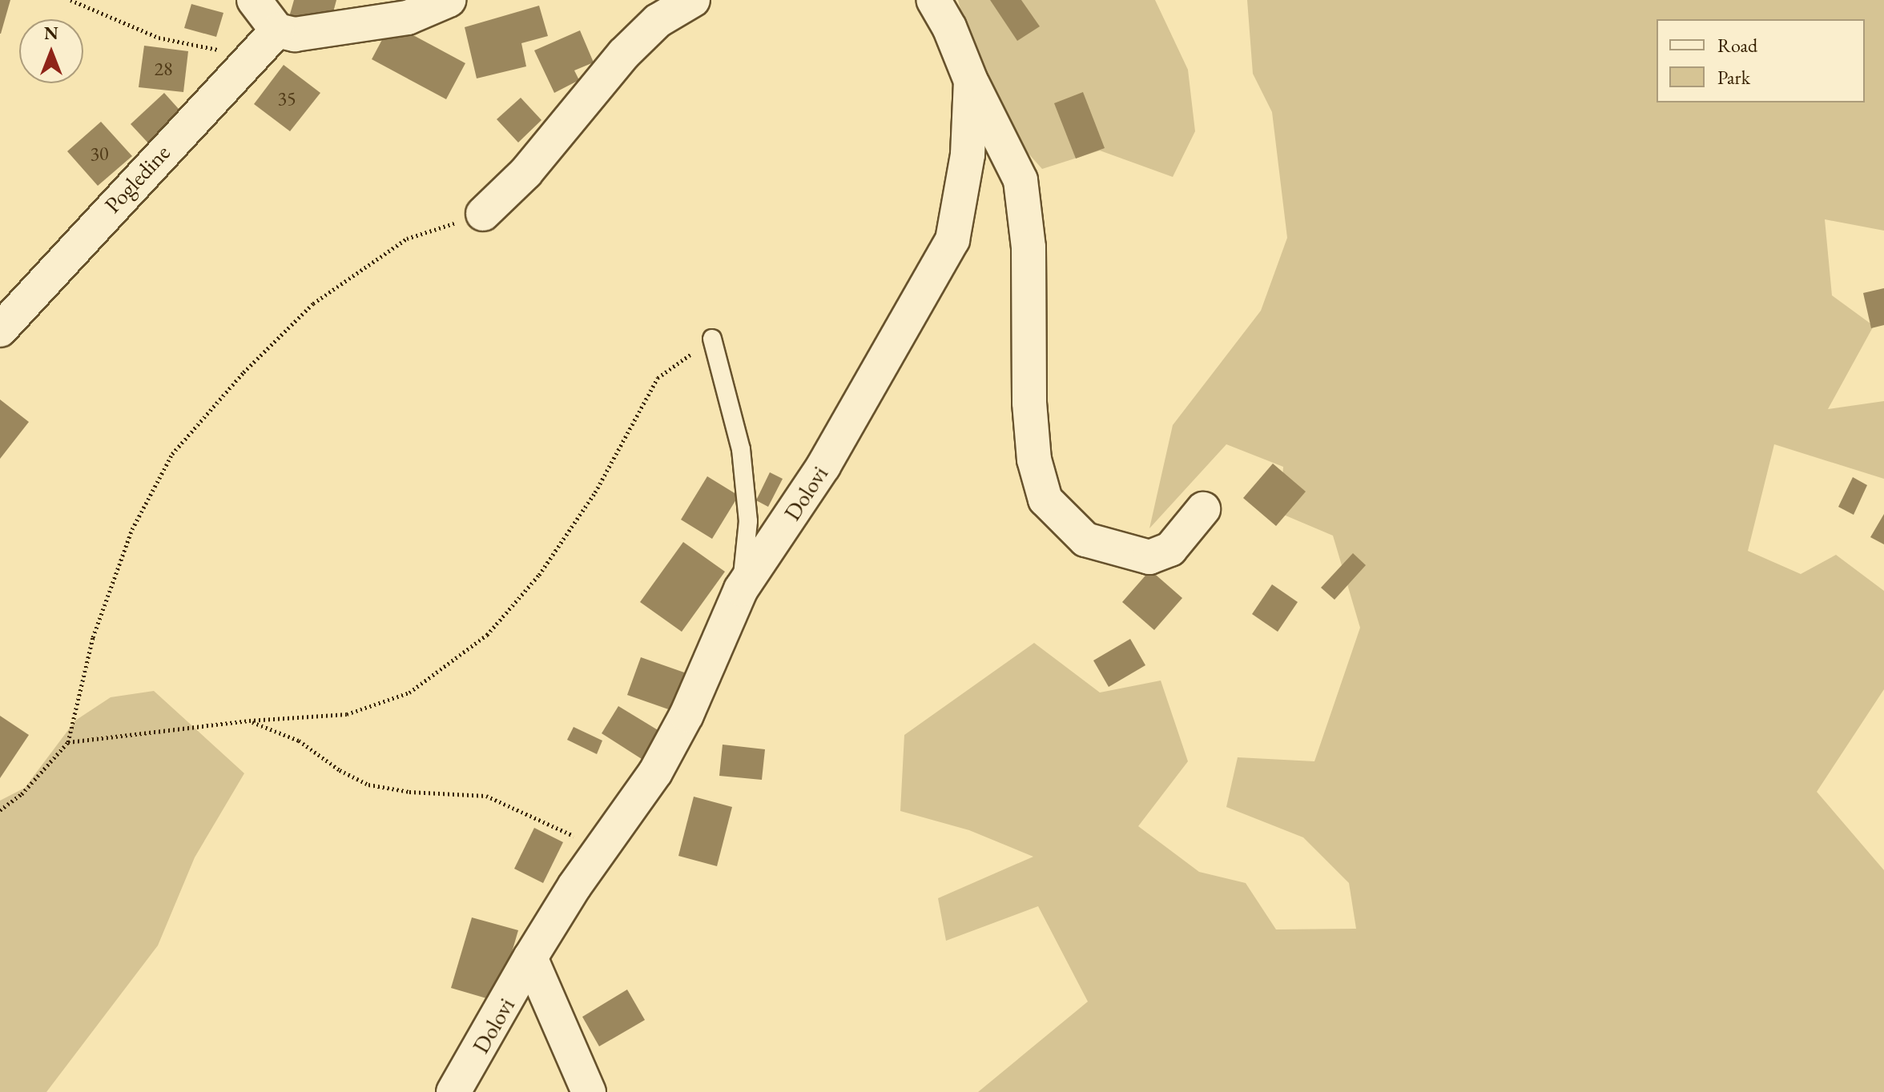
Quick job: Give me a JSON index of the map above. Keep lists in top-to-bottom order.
{
  "streets": {
    "street": ["Pogledine", "Dolovi"]
  },
  "house_numbers": ["28", "35", "30"],
  "legend": ["Road", "Park"],
  "north": "top"
}
